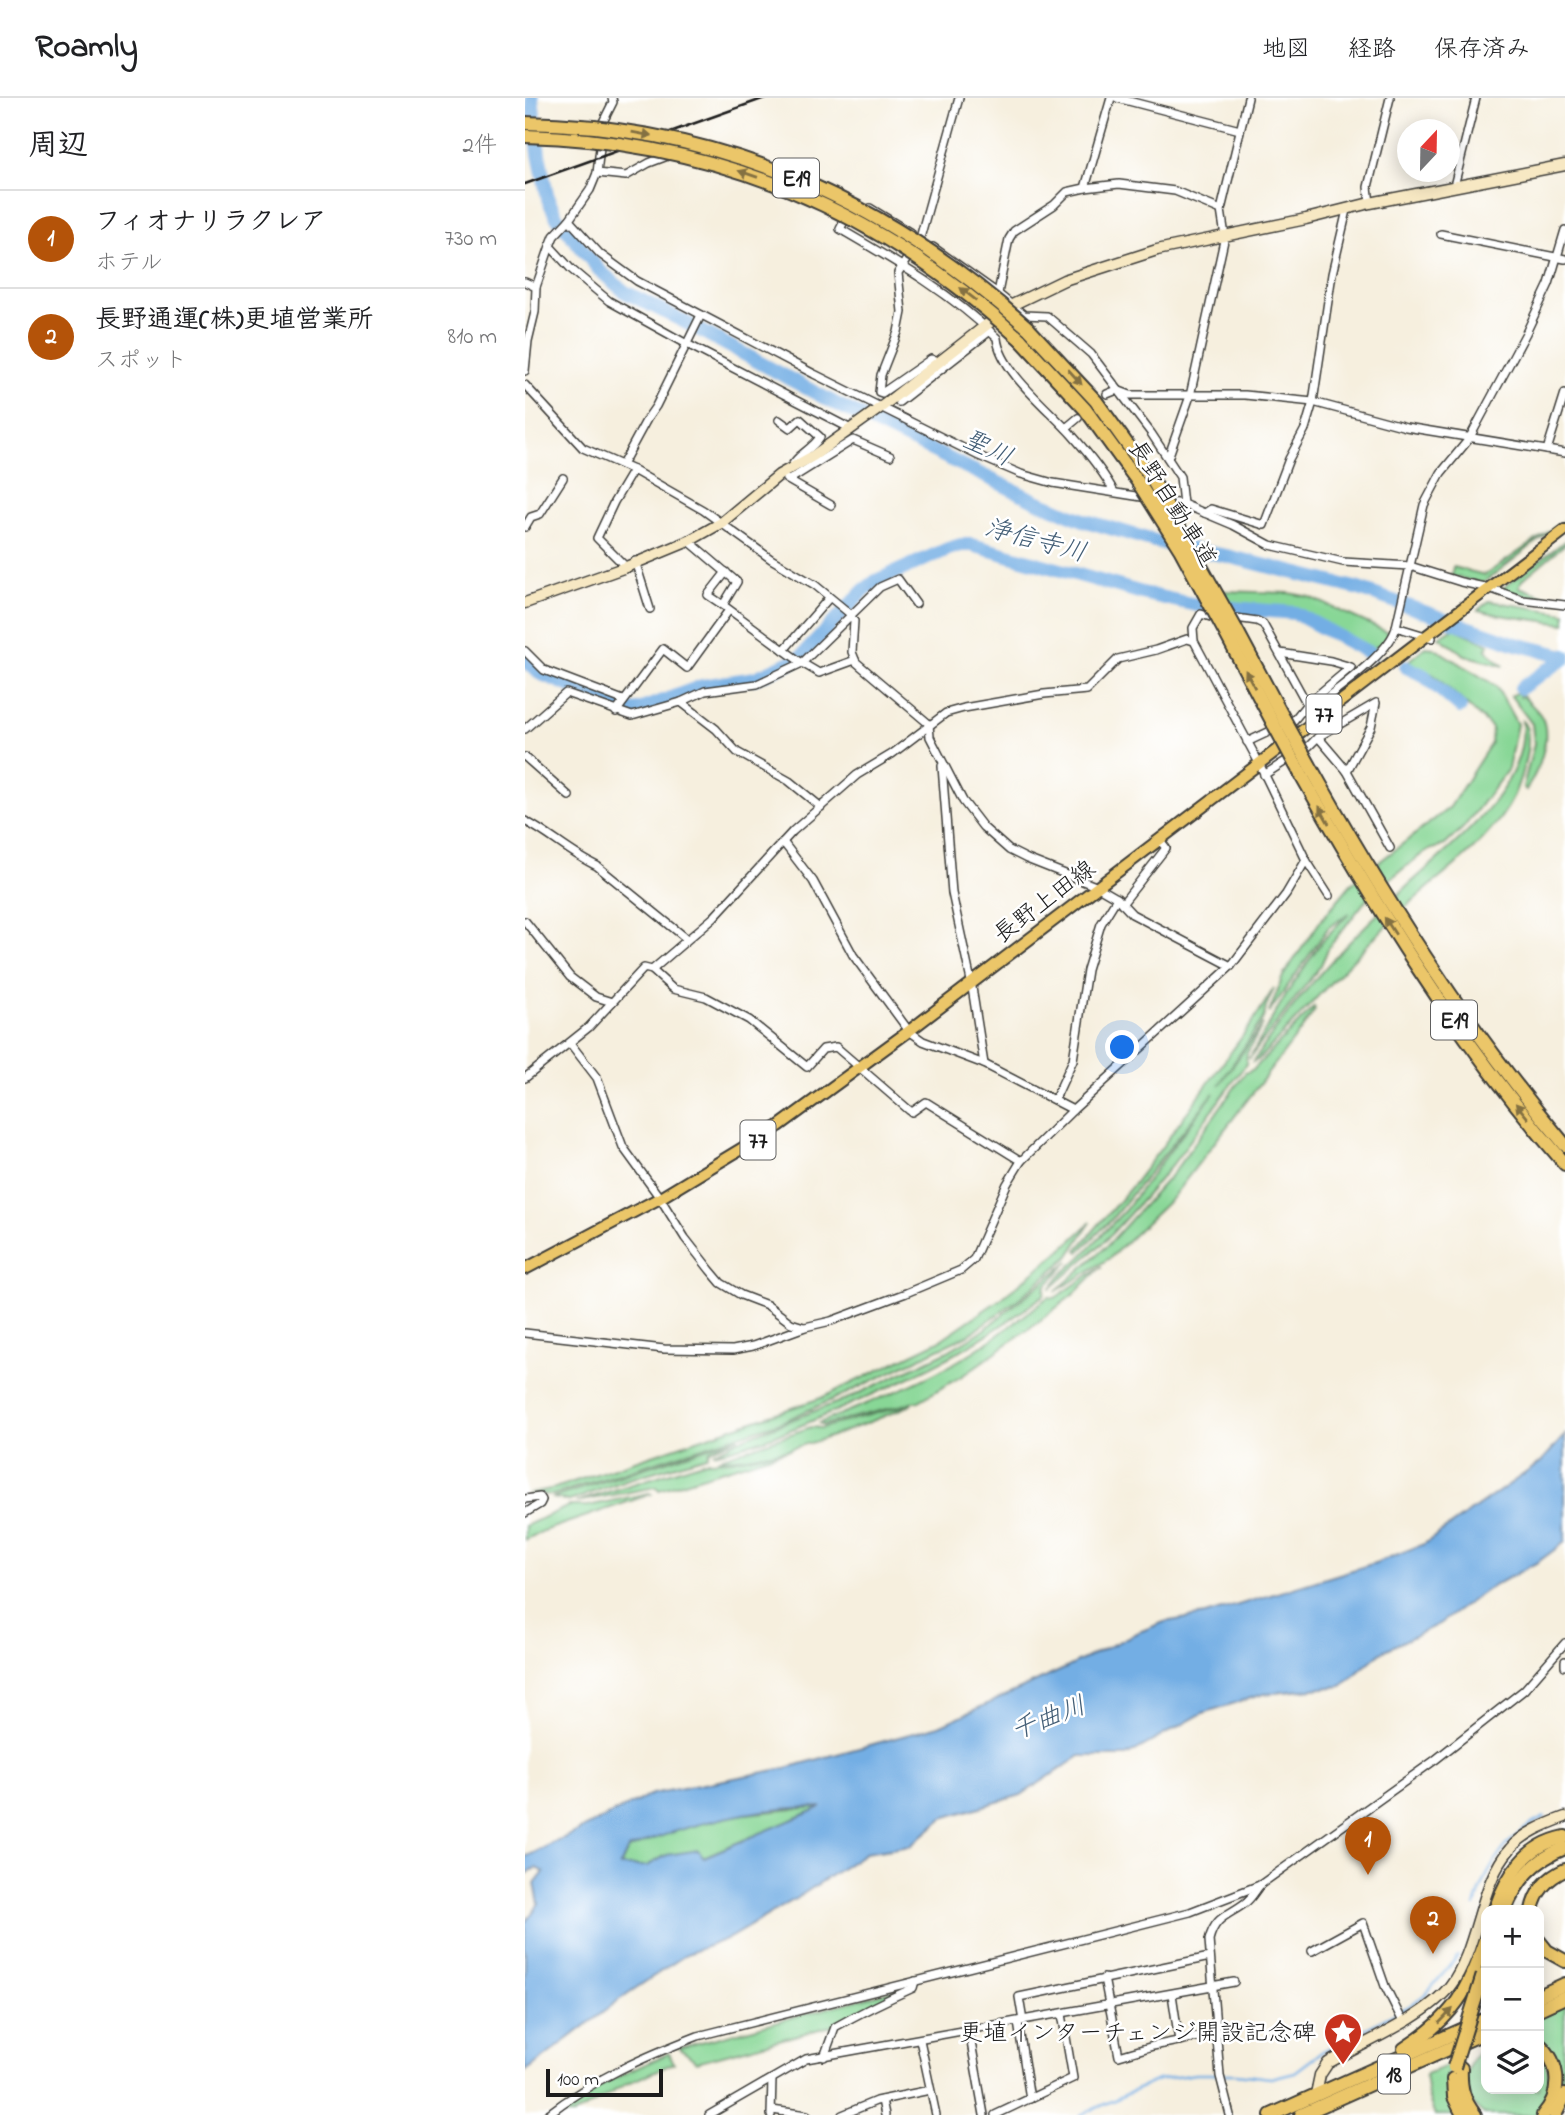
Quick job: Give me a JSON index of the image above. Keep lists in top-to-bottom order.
{
  "streets": {
    "highway": ["E19", "長野自動車道", "18"],
    "main road": ["77", "長野上田線"]
  },
  "water": ["聖川", "浄信寺川", "千曲川"],
  "places": {
    "place": ["更埴インターチェンジ開設記念碑"]
  },
  "scale_bar": "100 m",
  "north": "top",
  "page": {
    "header": "Roamly",
    "nav": ["地図", "経路", "保存済み"],
    "heading": ["周辺", "2件"],
    "list": [
      {
        "mark": "1",
        "name": "フィオナリラクレア",
        "note": "ホテル",
        "value": "730 m"
      },
      {
        "mark": "2",
        "name": "長野通運(株)更埴営業所",
        "note": "スポット",
        "value": "810 m"
      }
    ],
    "pins": ["1", "2"],
    "map_buttons": ["+", "−"],
    "scale": "100 m"
  }
}
